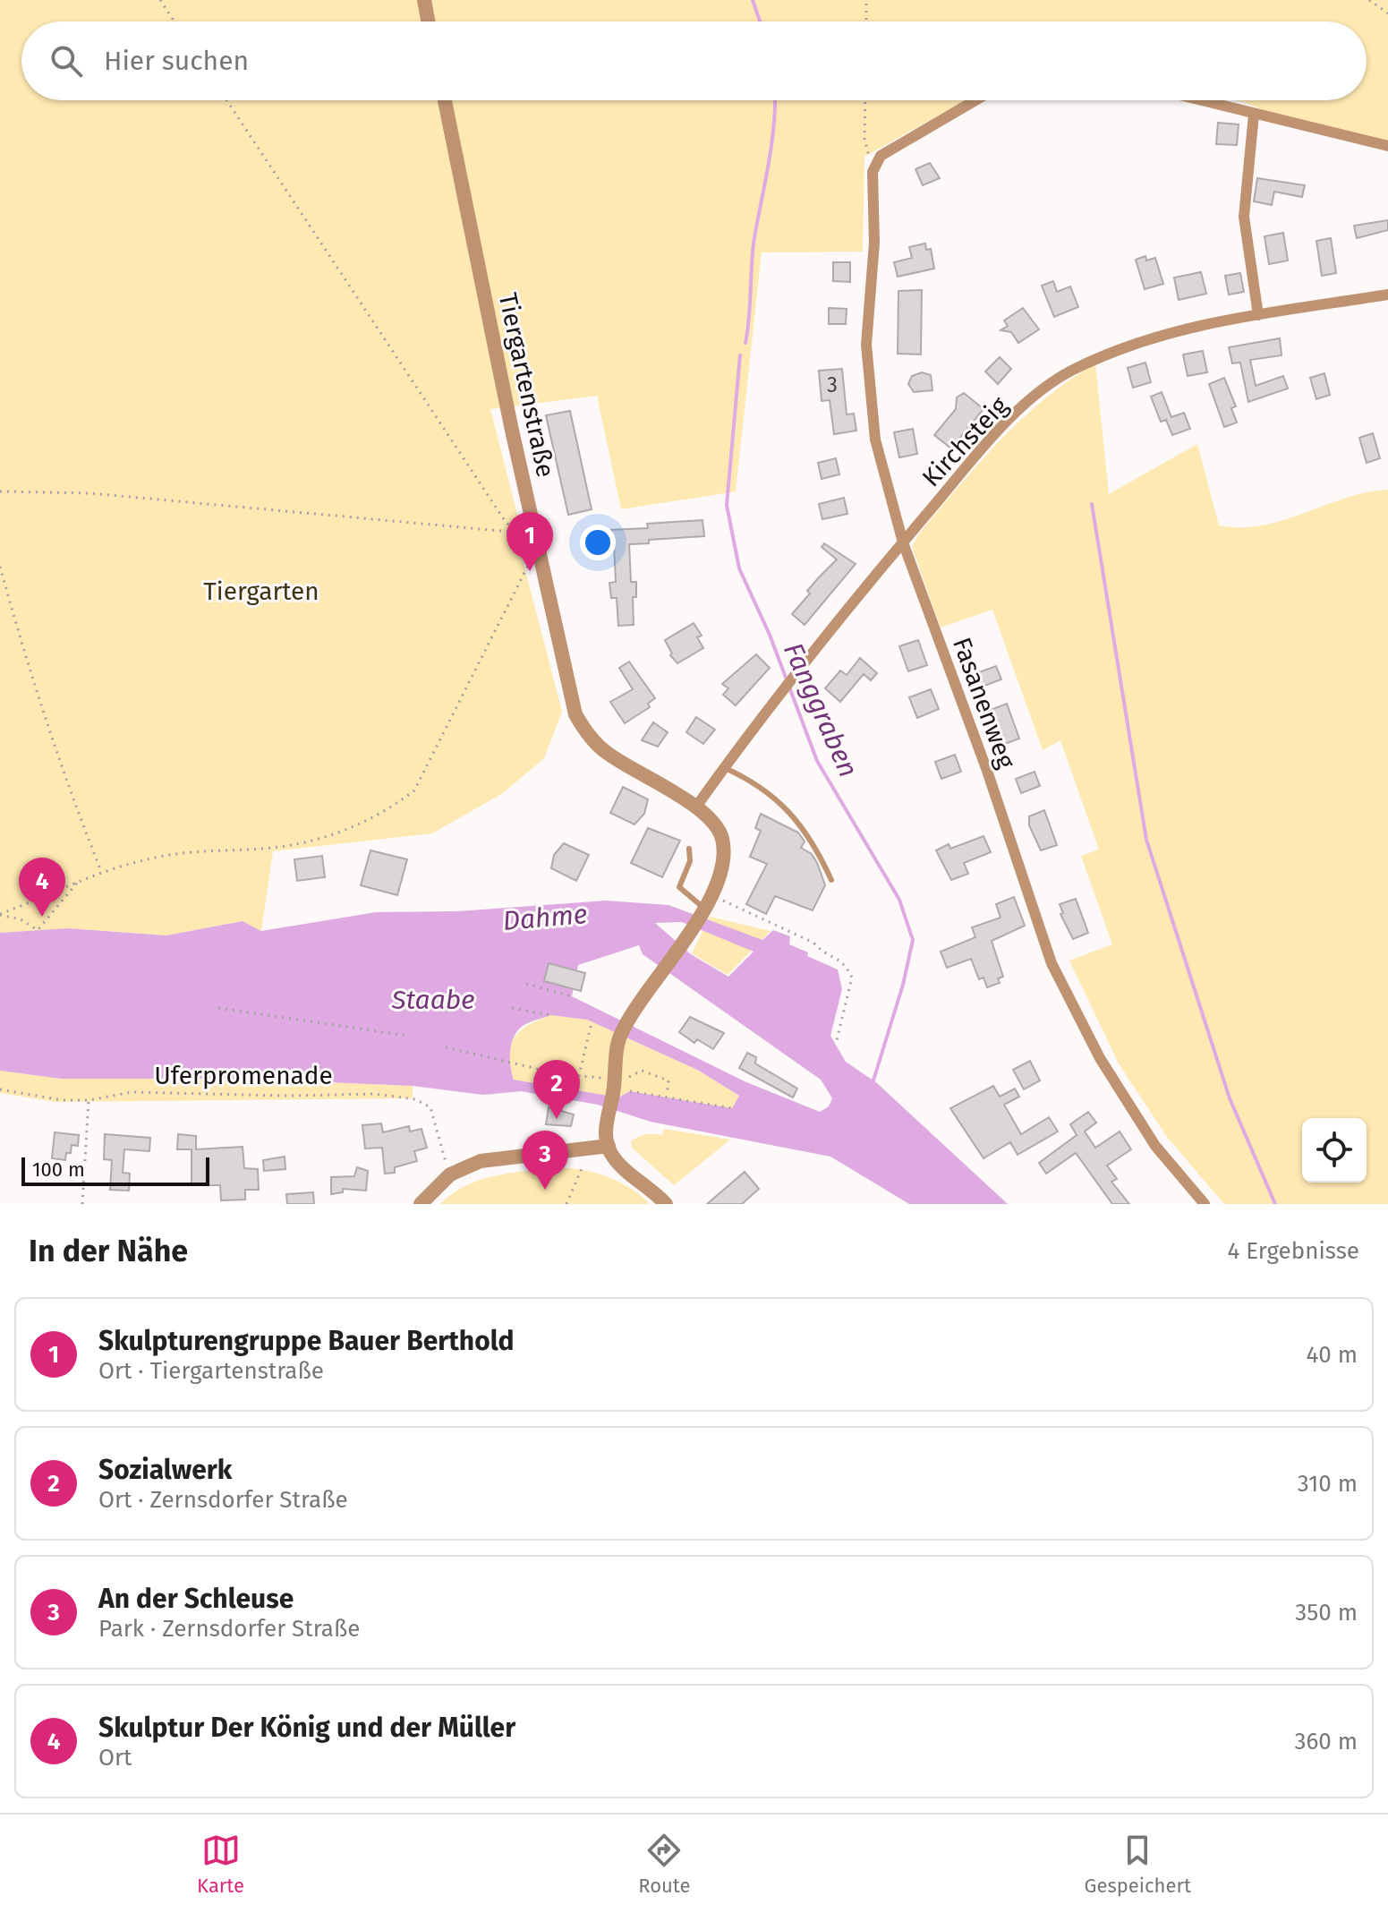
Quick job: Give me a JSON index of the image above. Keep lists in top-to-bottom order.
{
  "streets": {
    "street": ["Tiergartenstraße", "Kirchsteig", "Fasanenweg"],
    "path": ["Uferpromenade"]
  },
  "crossings": [
    ["Tiergartenstraße", "Kirchsteig"],
    ["Kirchsteig", "Fasanenweg"]
  ],
  "water": ["Fanggraben", "Dahme", "Staabe"],
  "parks": ["Tiergarten"],
  "house_numbers": ["3"],
  "scale_bar": "100 m",
  "page": {
    "search": "Hier suchen",
    "pins": [
      "1",
      "4",
      "2",
      "3"
    ],
    "scale": "100 m",
    "heading": ["In der Nähe", "4 Ergebnisse"],
    "list": [
      {
        "mark": "1",
        "name": "Skulpturengruppe Bauer Berthold",
        "note": "Ort · Tiergartenstraße",
        "value": "40 m"
      },
      {
        "mark": "2",
        "name": "Sozialwerk",
        "note": "Ort · Zernsdorfer Straße",
        "value": "310 m"
      },
      {
        "mark": "3",
        "name": "An der Schleuse",
        "note": "Park · Zernsdorfer Straße",
        "value": "350 m"
      },
      {
        "mark": "4",
        "name": "Skulptur Der König und der Müller",
        "note": "Ort",
        "value": "360 m"
      }
    ],
    "nav": ["Karte", "Route", "Gespeichert"]
  }
}
